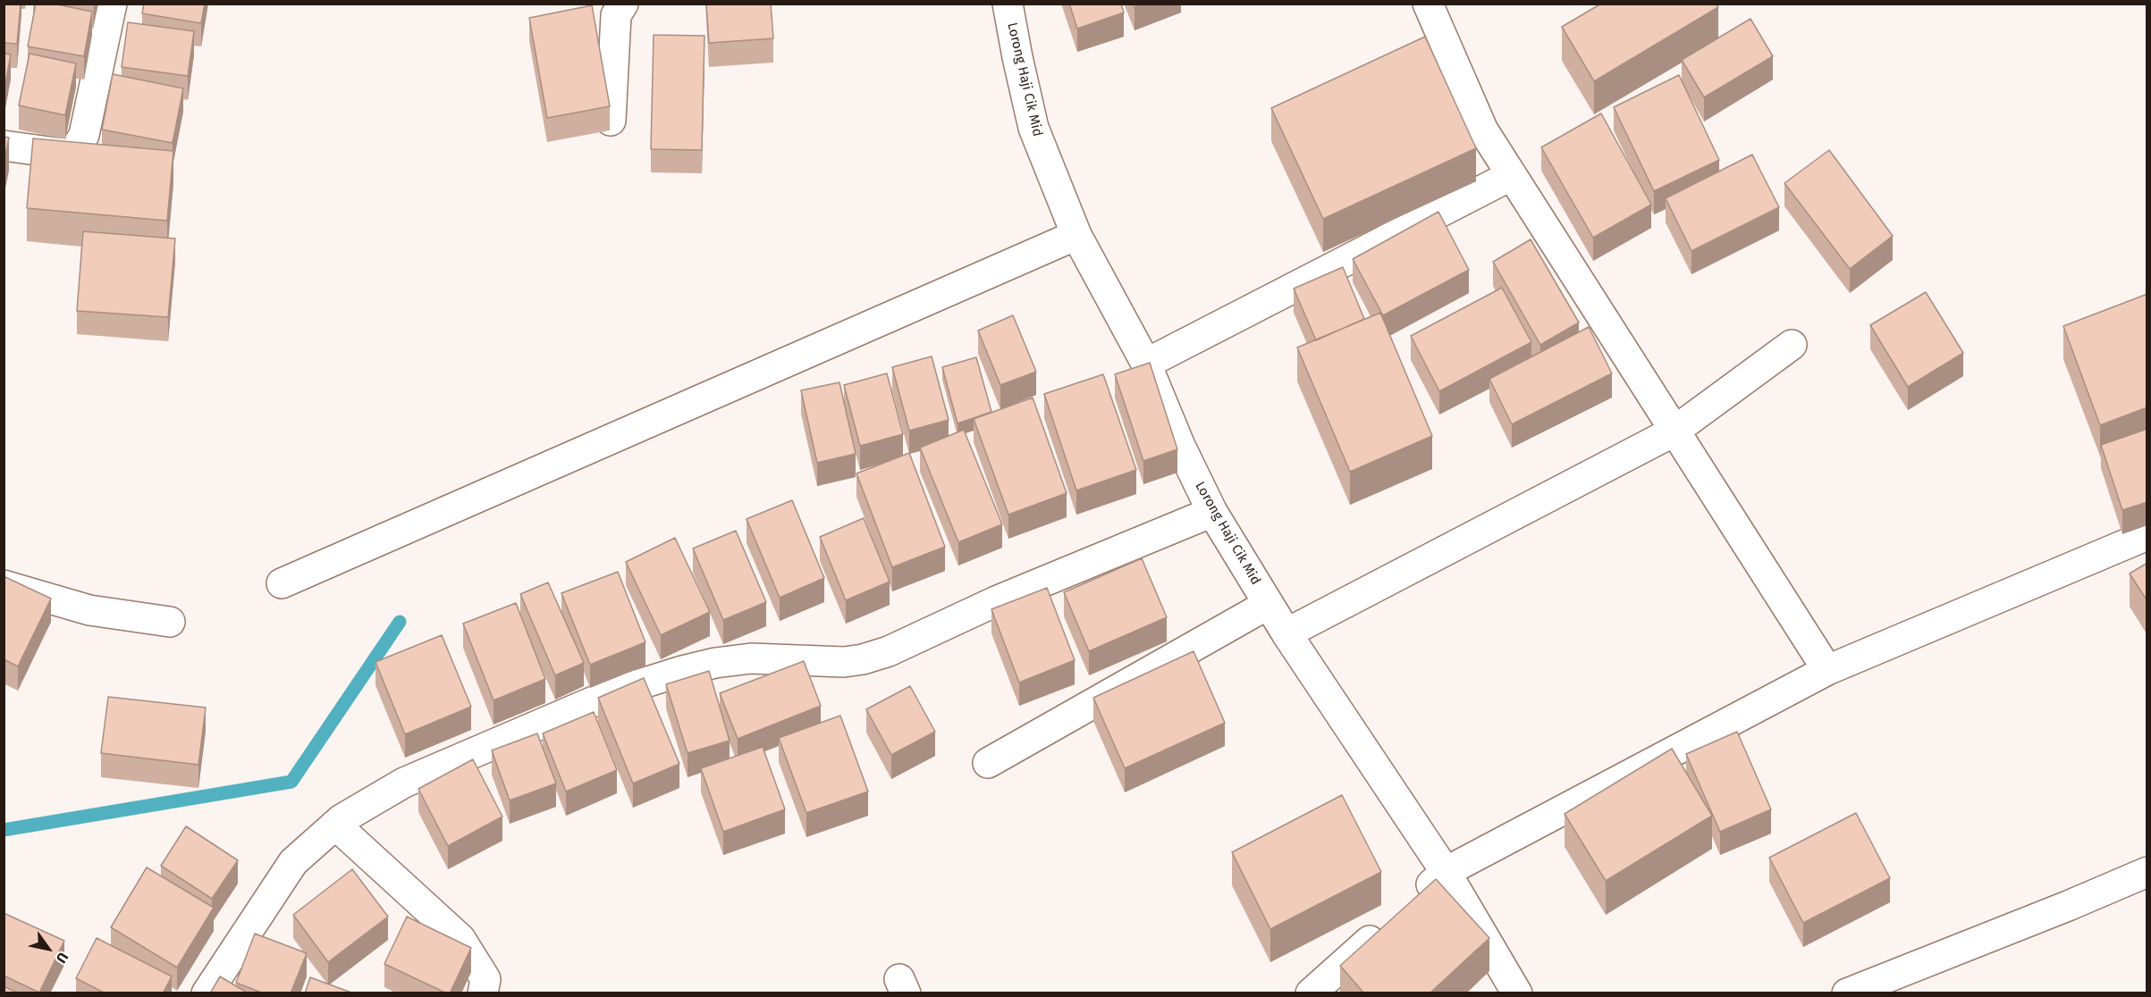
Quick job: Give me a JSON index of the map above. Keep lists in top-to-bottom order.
{
  "streets": {
    "street": ["Lorong Haji Cik Mid"]
  },
  "north": "bottom right"
}
